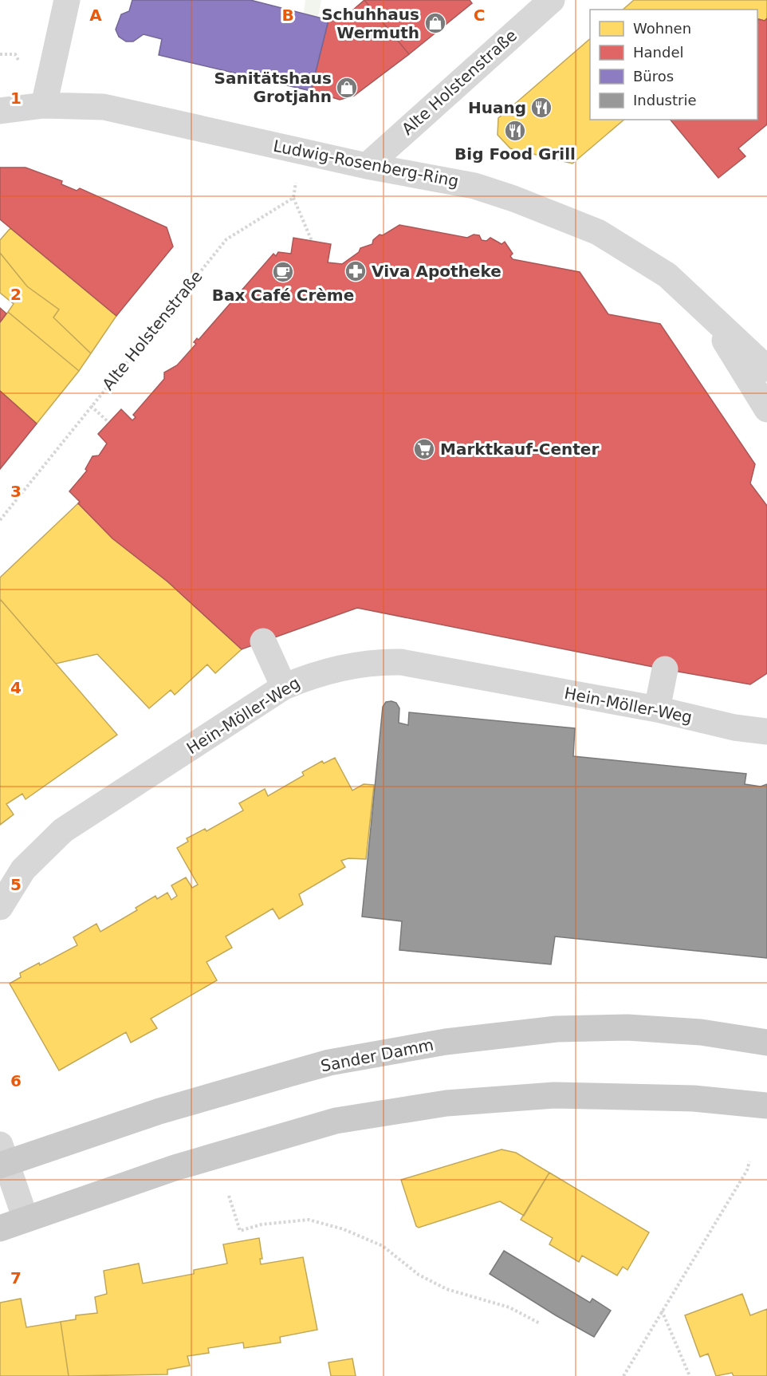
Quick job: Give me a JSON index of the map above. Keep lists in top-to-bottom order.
{
  "streets": {
    "main road": ["Sander Damm"],
    "street": ["Alte Holstenstraße", "Ludwig-Rosenberg-Ring", "Hein-Möller-Weg"]
  },
  "crossings": [
    ["Alte Holstenstraße", "Ludwig-Rosenberg-Ring"]
  ],
  "places": {
    "shop": ["Schuhhaus Wermuth", "Sanitätshaus Grotjahn"],
    "restaurant": ["Huang", "Big Food Grill"],
    "pharmacy": ["Viva Apotheke"],
    "cafe": ["Bax Café Crème"],
    "supermarket": ["Marktkauf-Center"]
  },
  "legend": [
    "Wohnen",
    "Handel",
    "Büros",
    "Industrie"
  ],
  "grid": {
    "columns": ["A", "B", "C"],
    "rows": [
      "1",
      "2",
      "3",
      "4",
      "5",
      "6",
      "7"
    ]
  }
}
